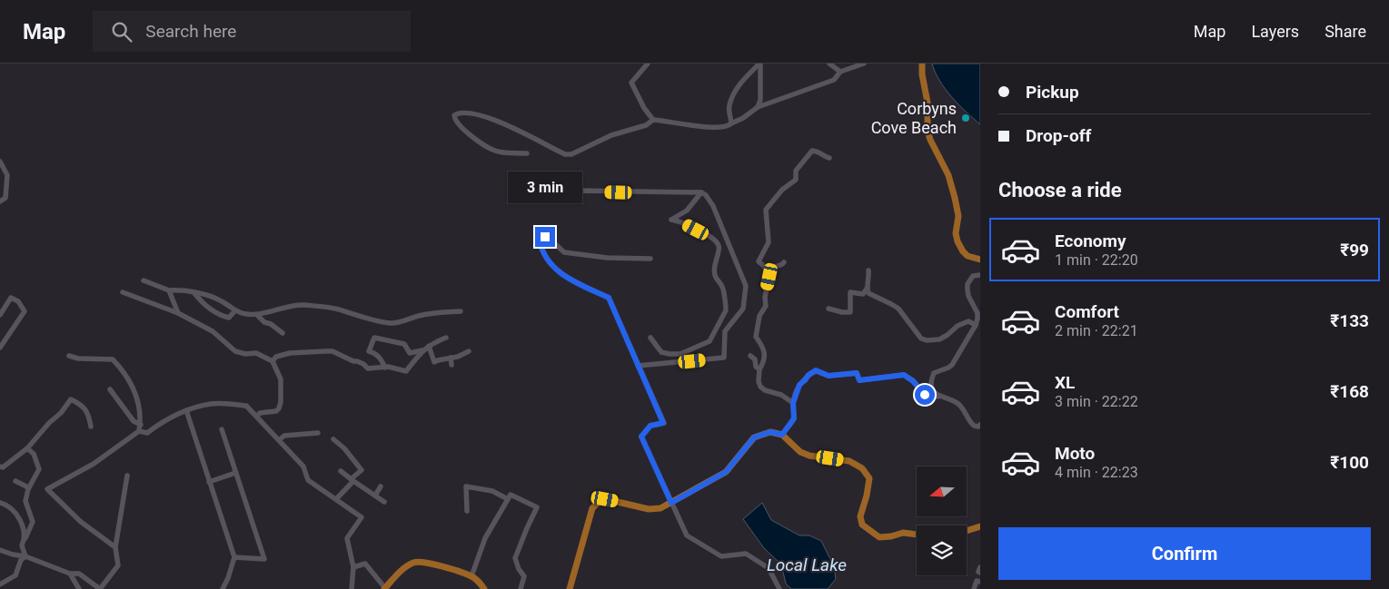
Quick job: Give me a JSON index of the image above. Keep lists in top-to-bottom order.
{
  "water": ["Local Lake"],
  "places": ["Corbyns Cove Beach"],
  "north": "left",
  "page": {
    "header": "Map",
    "search": "Search here",
    "nav": ["Map", "Layers", "Share"],
    "banner": ["Pickup", "Drop-off"],
    "heading": "Choose a ride",
    "bubble": "3 min",
    "list": [
      {
        "name": "Economy",
        "note": "1 min · 22:20",
        "value": "₹99"
      },
      {
        "name": "Comfort",
        "note": "2 min · 22:21",
        "value": "₹133"
      },
      {
        "name": "XL",
        "note": "3 min · 22:22",
        "value": "₹168"
      },
      {
        "name": "Moto",
        "note": "4 min · 22:23",
        "value": "₹100"
      }
    ],
    "buttons": "Confirm"
  }
}
